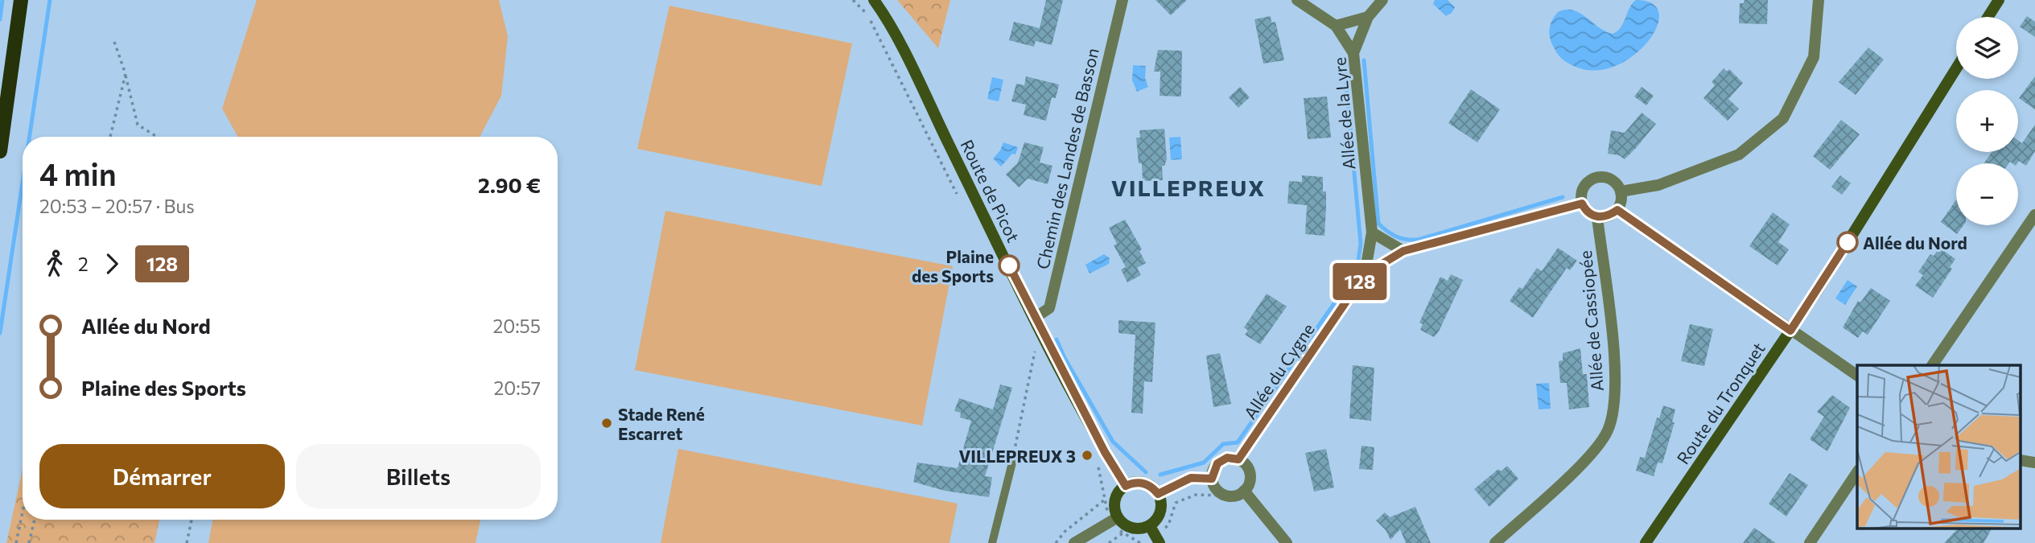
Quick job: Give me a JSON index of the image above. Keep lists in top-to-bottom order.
{
  "streets": {
    "main road": ["Route de Picot", "Route du Tronquet"],
    "street": [
      "Allée de la Lyre",
      "Chemin des Landes de Basson",
      "Allée de Cassiopée",
      "Allée du Cygne"
    ]
  },
  "crossings": [
    ["Allée de la Lyre", "Allée du Cygne"],
    ["Chemin des Landes de Basson", "Route de Picot"]
  ],
  "districts": ["VILLEPREUX"],
  "places": [
    "Allée du Nord",
    "Plaine des Sports",
    "Stade René Escarret",
    "VILLEPREUX 3"
  ],
  "lines": ["bus line 128"],
  "page": {
    "on_map": "128",
    "map_buttons": ["+", "−"],
    "heading": ["4 min", "20:53 – 20:57 · Bus", "2.90 €"],
    "legs": ["2", "128"],
    "list": [
      {
        "name": "Allée du Nord",
        "value": "20:55"
      },
      {
        "name": "Plaine des Sports",
        "value": "20:57"
      }
    ],
    "buttons": ["Démarrer", "Billets"]
  }
}
